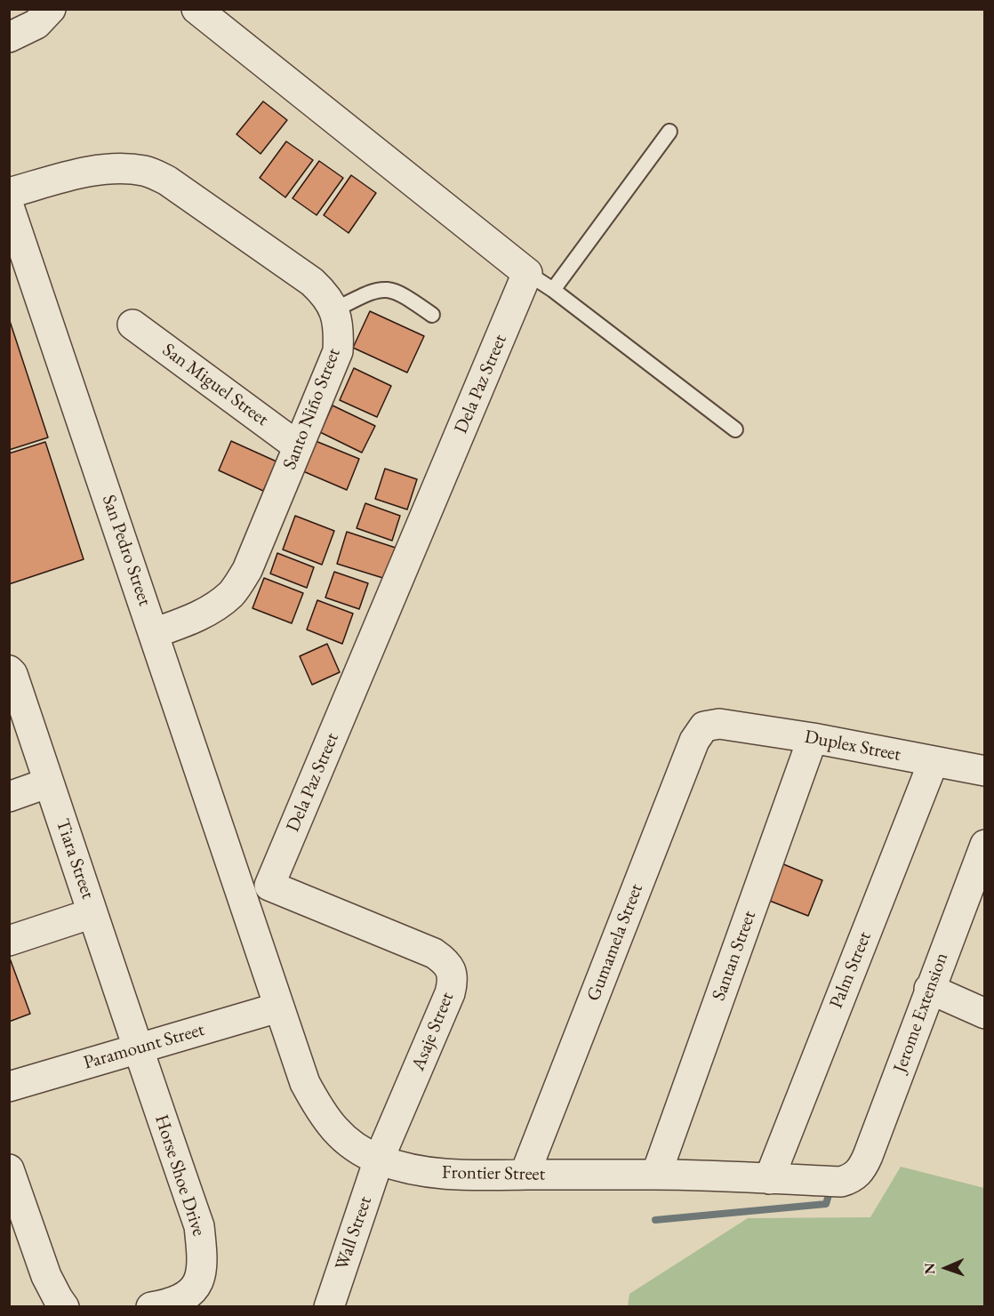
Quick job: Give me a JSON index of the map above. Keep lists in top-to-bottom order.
{
  "streets": {
    "street": [
      "Dela Paz Street",
      "San Miguel Street",
      "Santo Niño Street",
      "San Pedro Street",
      "Duplex Street",
      "Tiara Street",
      "Gumamela Street",
      "Santan Street",
      "Palm Street",
      "Jerome Extension",
      "Asaje Street",
      "Paramount Street",
      "Frontier Street",
      "Horse Shoe Drive",
      "Wall Street"
    ]
  },
  "crossings": [
    ["Dela Paz Street", "Asaje Street"],
    ["San Miguel Street", "Santo Niño Street"],
    ["Santo Niño Street", "San Pedro Street"],
    ["San Pedro Street", "Frontier Street"],
    ["Duplex Street", "Gumamela Street"],
    ["Duplex Street", "Santan Street"],
    ["Duplex Street", "Palm Street"],
    ["Tiara Street", "Paramount Street"],
    ["Tiara Street", "Horse Shoe Drive"],
    ["Gumamela Street", "Frontier Street"],
    ["Santan Street", "Frontier Street"],
    ["Palm Street", "Frontier Street"],
    ["Jerome Extension", "Frontier Street"],
    ["Asaje Street", "Frontier Street"],
    ["Asaje Street", "Wall Street"],
    ["Paramount Street", "Frontier Street"],
    ["Paramount Street", "Horse Shoe Drive"],
    ["Frontier Street", "Wall Street"]
  ],
  "north": "left"
}
